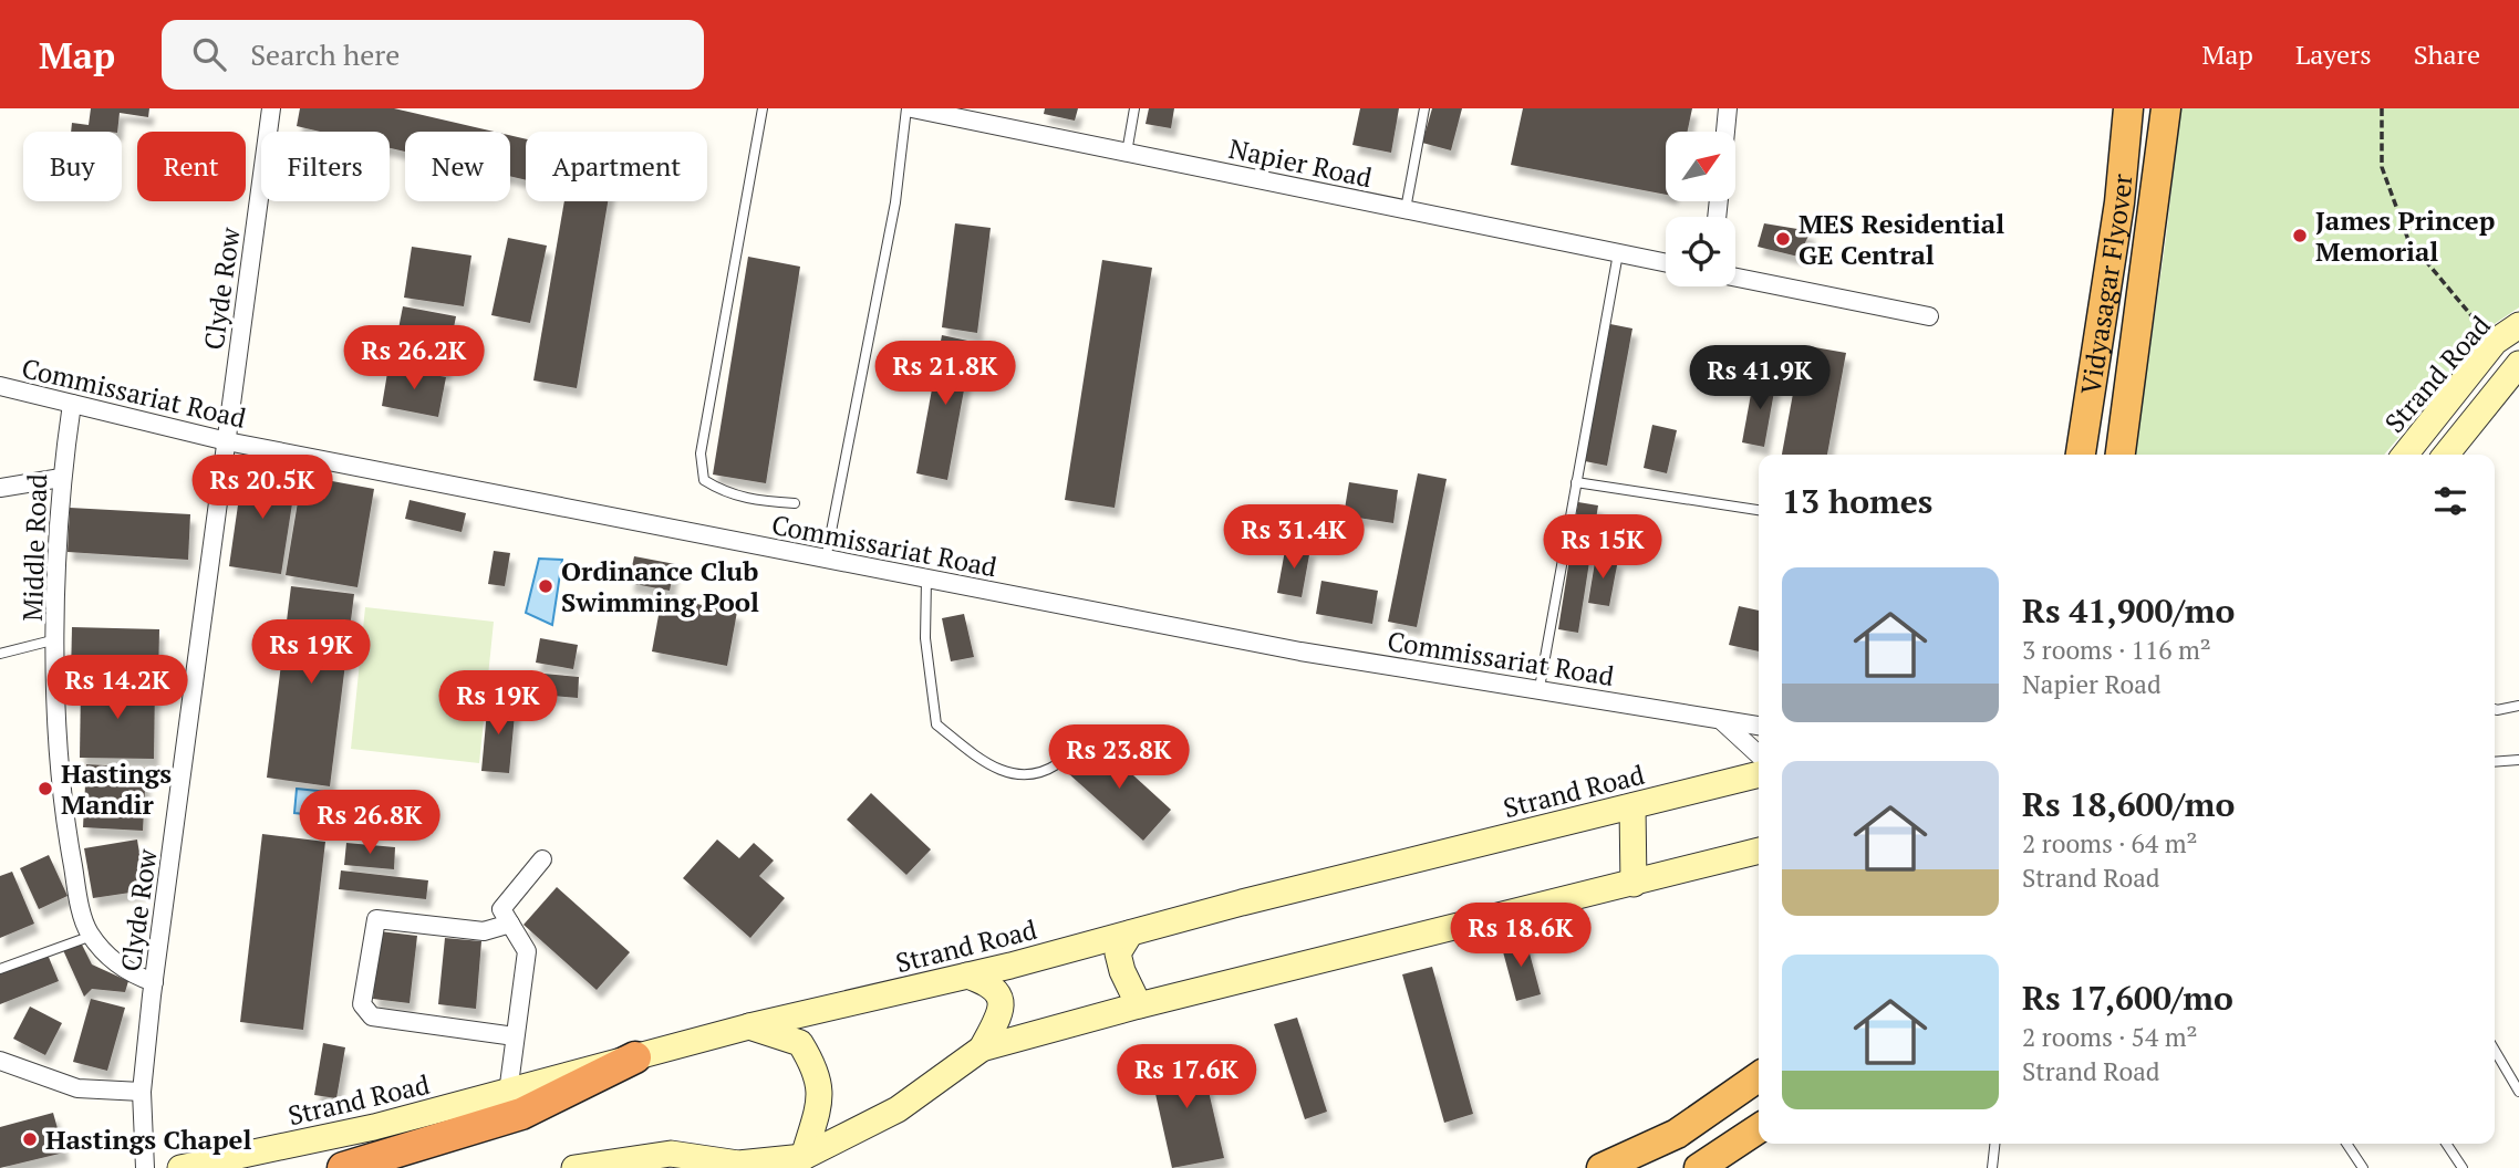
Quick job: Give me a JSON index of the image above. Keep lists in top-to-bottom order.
{
  "streets": {
    "highway": ["Vidyasagar Flyover"],
    "main road": ["Strand Road"],
    "street": [
      "Napier Road",
      "Clyde Row",
      "Commissariat Road",
      "Middle Road"
    ]
  },
  "crossings": [
    ["Clyde Row", "Commissariat Road"],
    ["Clyde Row", "Middle Road"],
    ["Commissariat Road", "Middle Road"]
  ],
  "places": [
    "James Princep Memorial",
    "MES Residential GE Central",
    "Ordinance Club Swimming Pool",
    "Hastings Mandir",
    "Hastings Chapel"
  ],
  "north": "top right",
  "page": {
    "header": "Map",
    "search": "Search here",
    "nav": ["Map", "Layers", "Share"],
    "chip": [
      "Buy",
      "Rent",
      "Filters",
      "New",
      "Apartment"
    ],
    "price": [
      "Rs 26.2K",
      "Rs 21.8K",
      "Rs 41.9K",
      "Rs 20.5K",
      "Rs 31.4K",
      "Rs 15K",
      "Rs 19K",
      "Rs 14.2K",
      "Rs 19K",
      "Rs 23.8K",
      "Rs 26.8K",
      "Rs 18.6K",
      "Rs 17.6K"
    ],
    "heading": "13 homes",
    "list": [
      {
        "name": "Rs 41,900/mo",
        "note": "3 rooms · 116 m² · Napier Road"
      },
      {
        "name": "Rs 18,600/mo",
        "note": "2 rooms · 64 m² · Strand Road"
      },
      {
        "name": "Rs 17,600/mo",
        "note": "2 rooms · 54 m² · Strand Road"
      }
    ]
  }
}
